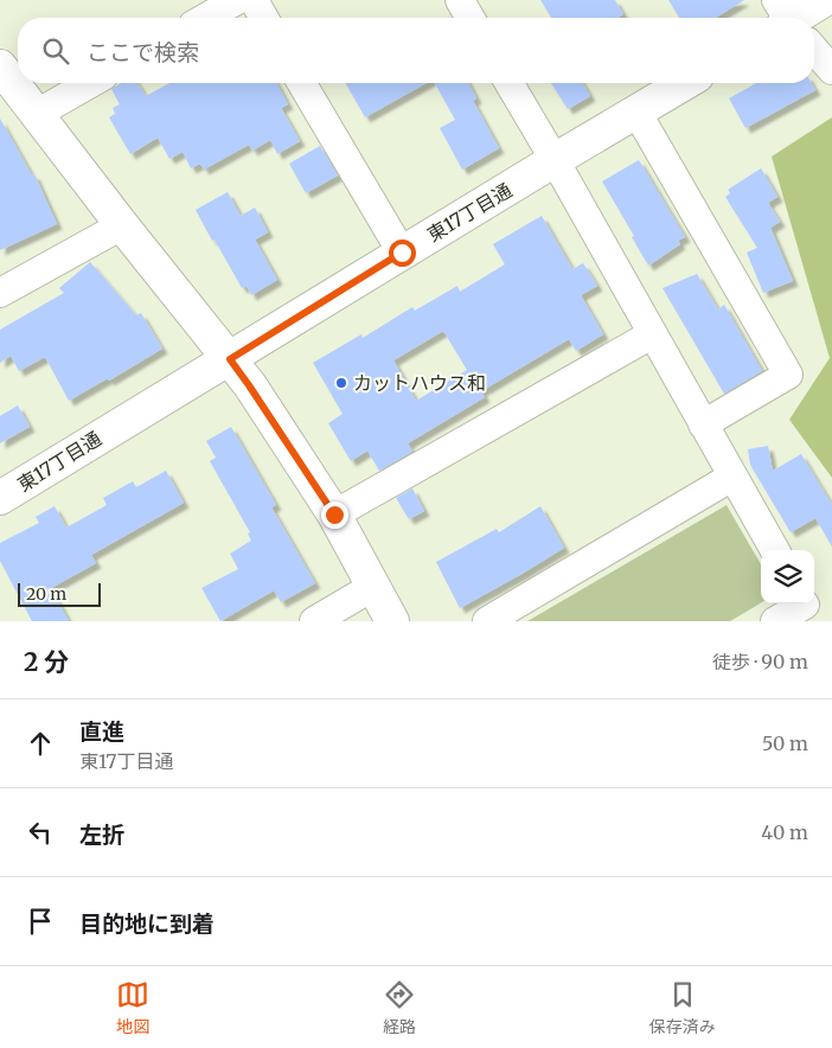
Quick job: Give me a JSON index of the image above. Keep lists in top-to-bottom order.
{
  "streets": {
    "street": ["東17丁目通"]
  },
  "places": ["カットハウス和"],
  "scale_bar": "20 m",
  "page": {
    "search": "ここで検索",
    "scale": "20 m",
    "heading": ["2 分", "徒歩 · 90 m"],
    "list": [
      ["直進", "東17丁目通", "50 m"],
      ["左折", "40 m"],
      "目的地に到着"
    ],
    "nav": ["地図", "経路", "保存済み"]
  }
}
